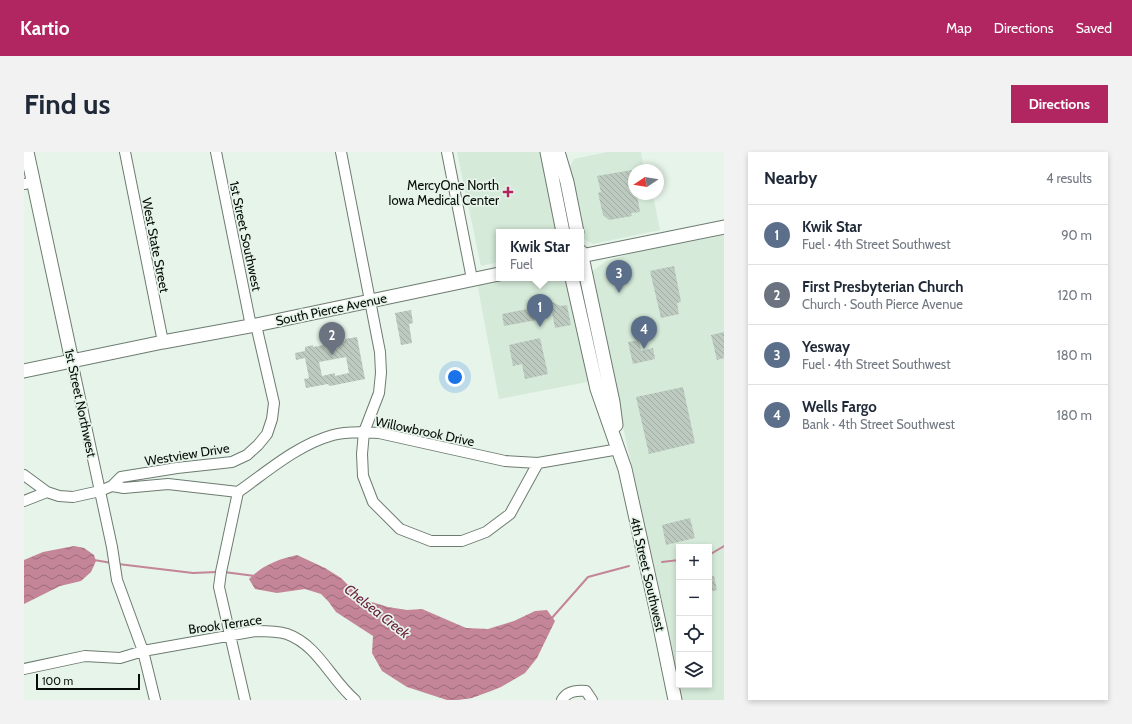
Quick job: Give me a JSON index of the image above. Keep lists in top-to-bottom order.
{
  "streets": {
    "main road": ["South Pierce Avenue", "1st Street Northwest", "4th Street Southwest"],
    "street": [
      "1st Street Southwest",
      "West State Street",
      "Willowbrook Drive",
      "Westview Drive",
      "Brook Terrace"
    ]
  },
  "crossings": [
    ["1st Street Southwest", "South Pierce Avenue"],
    ["1st Street Southwest", "Westview Drive"],
    ["West State Street", "South Pierce Avenue"],
    ["South Pierce Avenue", "1st Street Northwest"],
    ["South Pierce Avenue", "Westview Drive"],
    ["1st Street Northwest", "Westview Drive"],
    ["1st Street Northwest", "Brook Terrace"],
    ["Willowbrook Drive", "4th Street Southwest"]
  ],
  "water": ["Chelsea Creek"],
  "places": {
    "health": ["MercyOne North Iowa Medical Center"]
  },
  "scale_bar": "100 m",
  "north": "left",
  "page": {
    "header": "Kartio",
    "nav": ["Map", "Directions", "Saved"],
    "buttons": "Directions",
    "title": "Find us",
    "heading": ["Nearby", "4 results"],
    "list": [
      {
        "mark": "1",
        "name": "Kwik Star",
        "note": "Fuel · 4th Street Southwest",
        "value": "90 m"
      },
      {
        "mark": "2",
        "name": "First Presbyterian Church",
        "note": "Church · South Pierce Avenue",
        "value": "120 m"
      },
      {
        "mark": "3",
        "name": "Yesway",
        "note": "Fuel · 4th Street Southwest",
        "value": "180 m"
      },
      {
        "mark": "4",
        "name": "Wells Fargo",
        "note": "Bank · 4th Street Southwest",
        "value": "180 m"
      }
    ],
    "popup": ["Kwik Star", "Fuel"],
    "pins": [
      "3",
      "1",
      "4",
      "2"
    ],
    "map_buttons": ["+", "−"],
    "scale": "100 m"
  }
}
